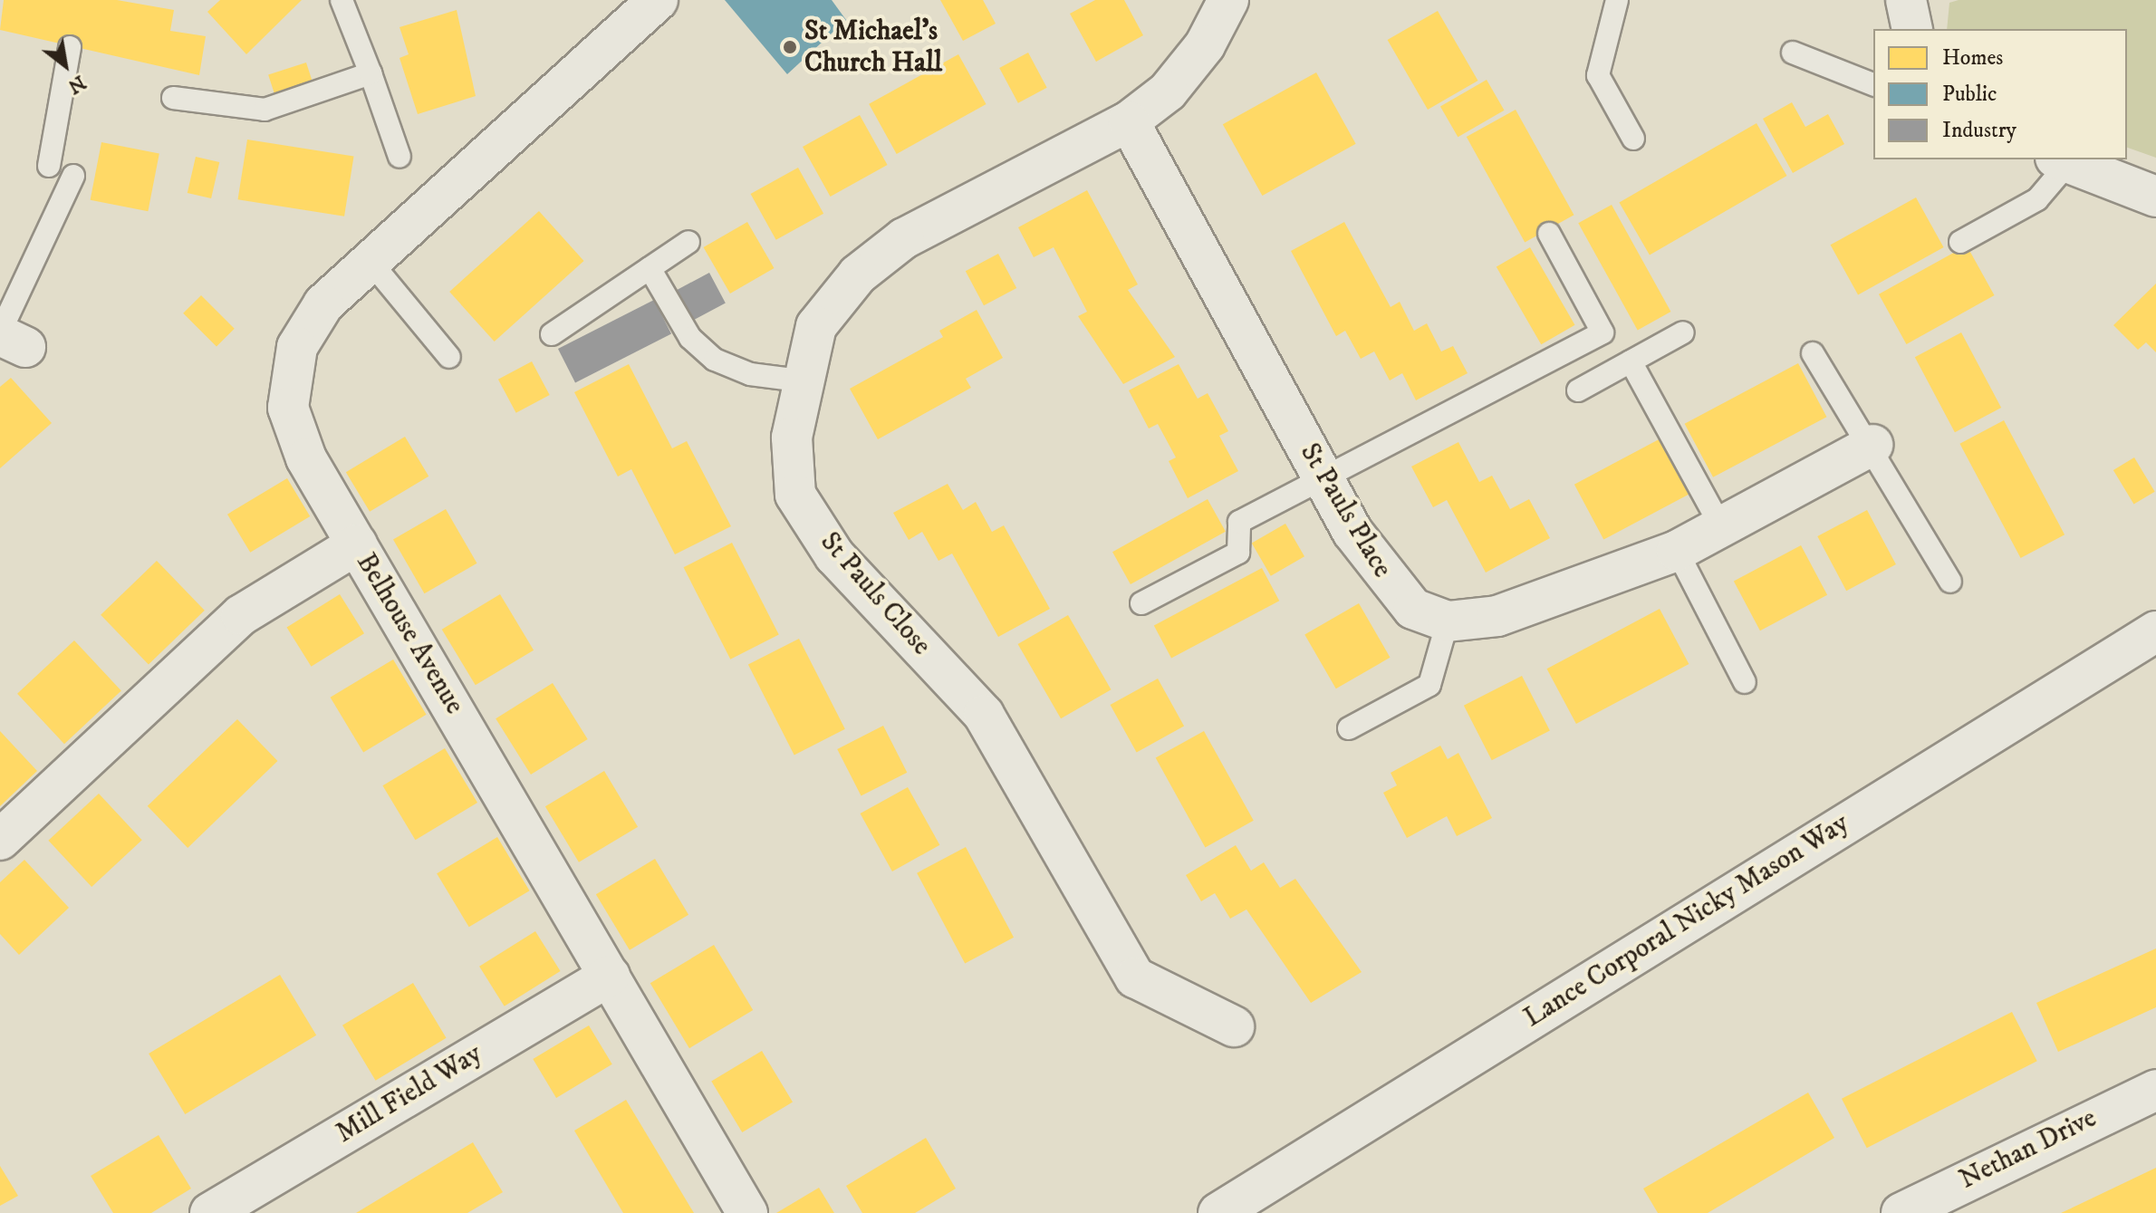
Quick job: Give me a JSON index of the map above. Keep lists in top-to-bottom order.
{
  "streets": {
    "street": [
      "St Pauls Place",
      "St Pauls Close",
      "Belhouse Avenue",
      "Lance Corporal Nicky Mason Way",
      "Mill Field Way",
      "Nethan Drive"
    ]
  },
  "crossings": [
    ["St Pauls Place", "St Pauls Close"],
    ["Belhouse Avenue", "Mill Field Way"]
  ],
  "places": ["St Michael's Church Hall"],
  "legend": ["Homes", "Public", "Industry"],
  "north": "bottom right"
}
